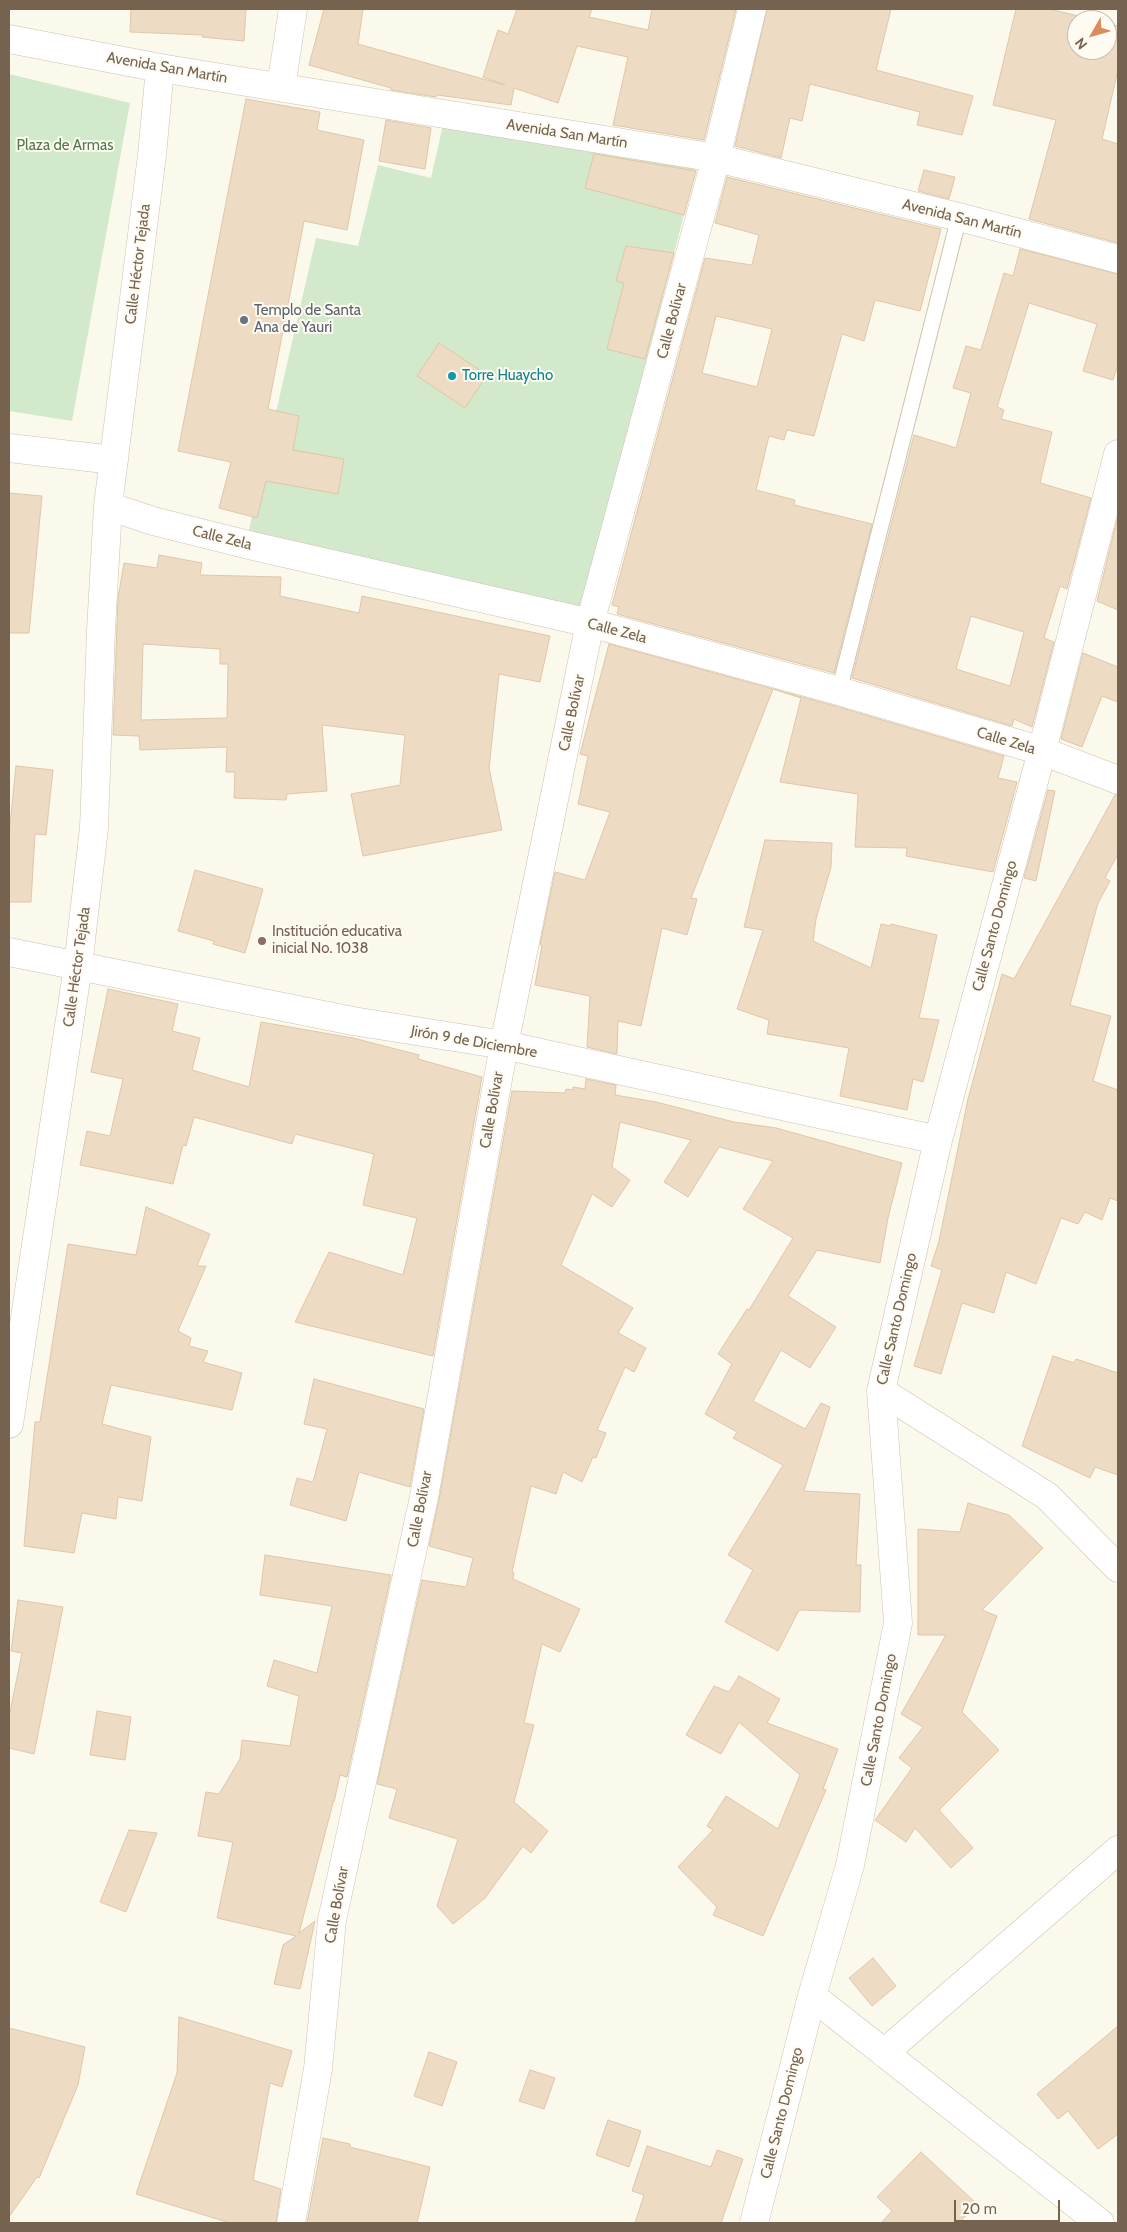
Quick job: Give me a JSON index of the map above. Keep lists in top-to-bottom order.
{
  "streets": {
    "street": [
      "Avenida San Martín",
      "Calle Héctor Tejada",
      "Calle Bolívar",
      "Calle Zela",
      "Calle Santo Domingo",
      "Jirón 9 de Diciembre"
    ]
  },
  "crossings": [
    ["Avenida San Martín", "Calle Héctor Tejada"],
    ["Avenida San Martín", "Calle Bolívar"],
    ["Calle Héctor Tejada", "Calle Zela"],
    ["Calle Héctor Tejada", "Jirón 9 de Diciembre"],
    ["Calle Bolívar", "Calle Zela"],
    ["Calle Bolívar", "Jirón 9 de Diciembre"],
    ["Calle Zela", "Calle Santo Domingo"],
    ["Calle Santo Domingo", "Jirón 9 de Diciembre"]
  ],
  "parks": ["Plaza de Armas"],
  "places": ["Templo de Santa Ana de Yauri", "Torre Huaycho", "Institución educativa inicial No. 1038"],
  "scale_bar": "20 m",
  "north": "bottom left"
}
